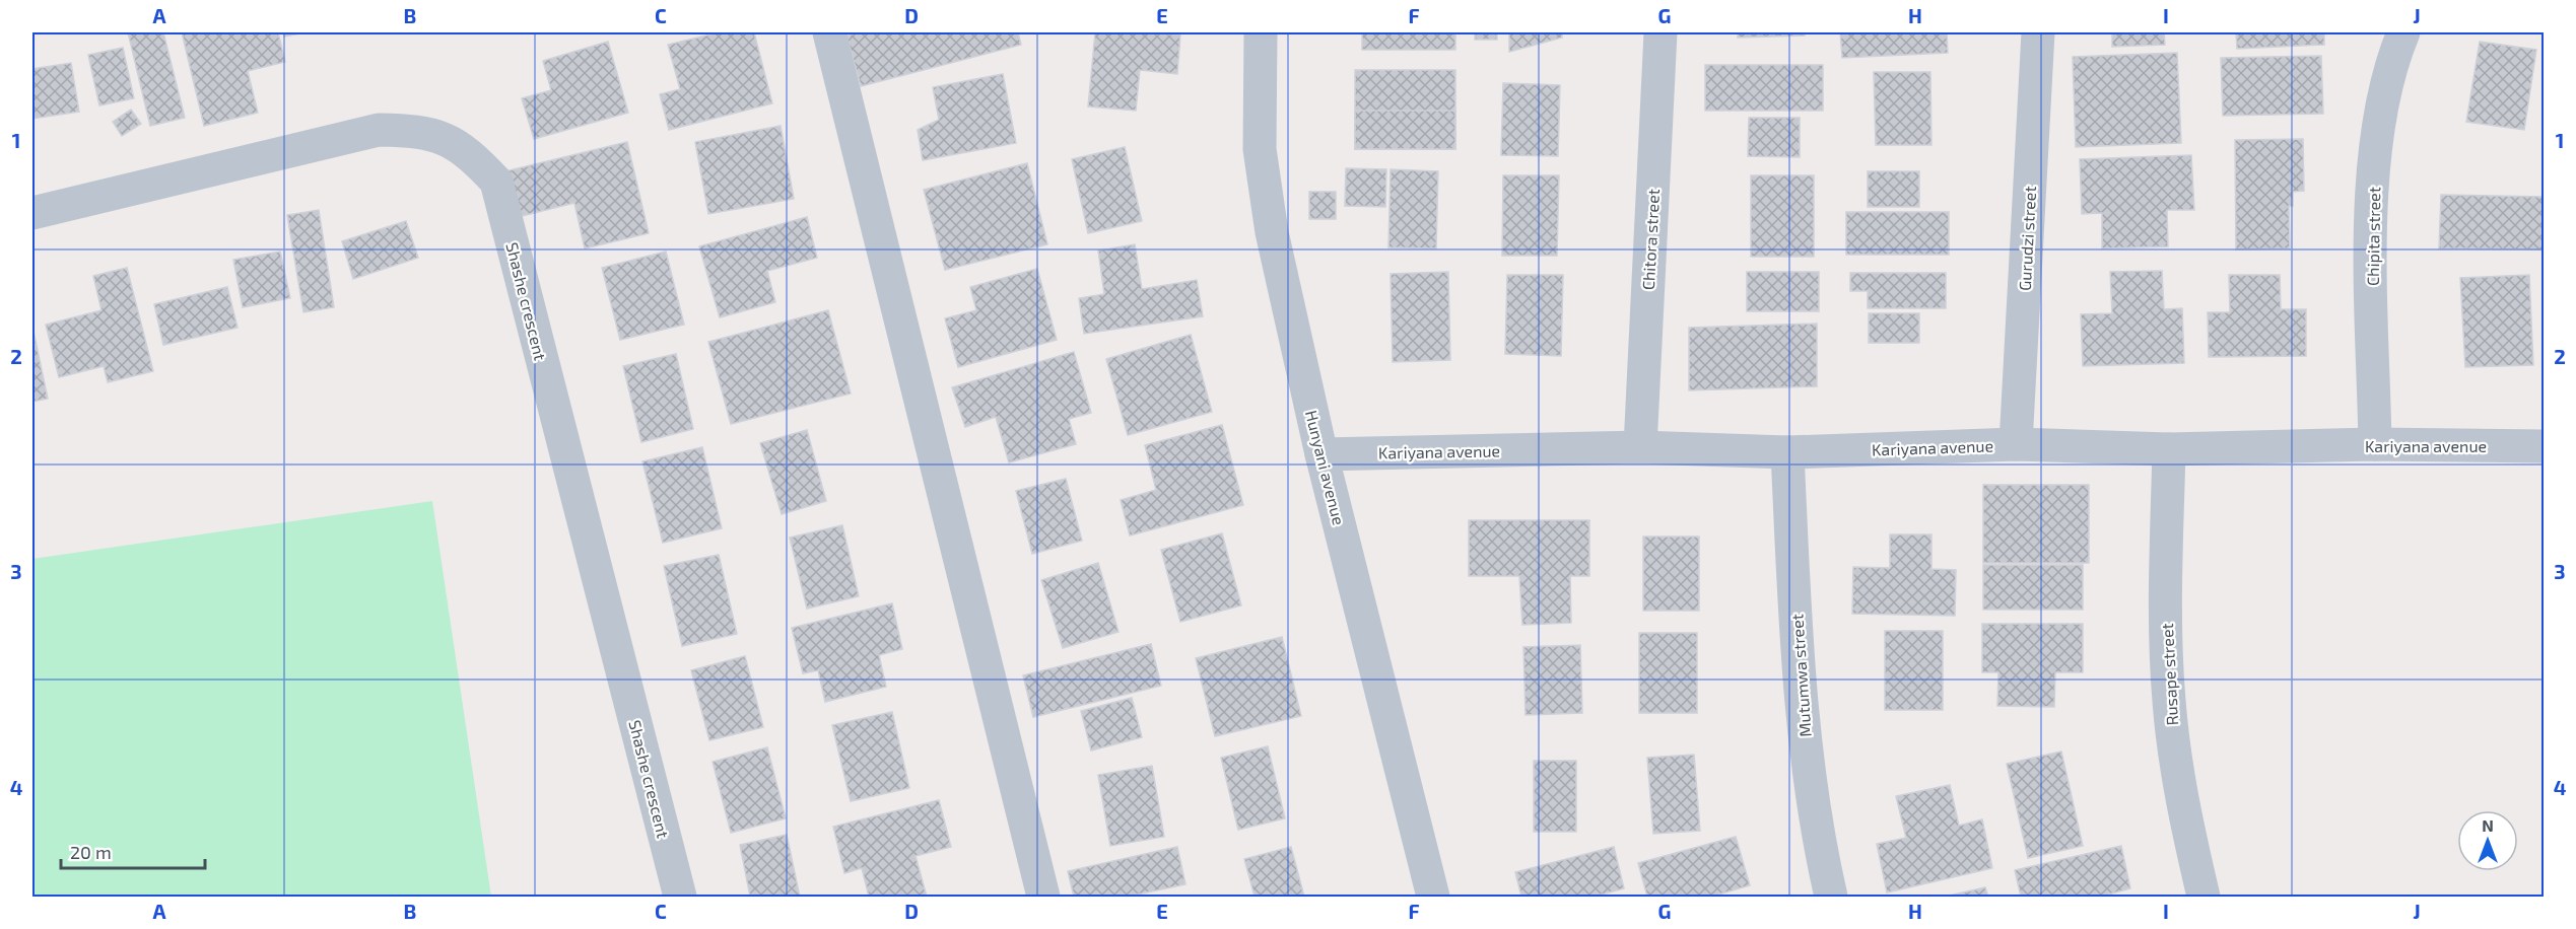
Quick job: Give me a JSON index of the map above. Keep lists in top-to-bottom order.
{
  "streets": {
    "street": [
      "Chipita street",
      "Gurudzi street",
      "Chitora street",
      "Shashe crescent",
      "Kariyana avenue",
      "Hunyani avenue",
      "Rusape street",
      "Mutumwa street"
    ]
  },
  "crossings": [
    ["Chipita street", "Kariyana avenue"],
    ["Gurudzi street", "Kariyana avenue"],
    ["Chitora street", "Kariyana avenue"],
    ["Kariyana avenue", "Hunyani avenue"],
    ["Kariyana avenue", "Rusape street"],
    ["Kariyana avenue", "Mutumwa street"]
  ],
  "scale_bar": "20 m",
  "north": "top",
  "grid": {
    "columns": [
      "A",
      "B",
      "C",
      "D",
      "E",
      "F",
      "G",
      "H",
      "I",
      "J"
    ],
    "rows": [
      "1",
      "2",
      "3",
      "4"
    ]
  }
}
